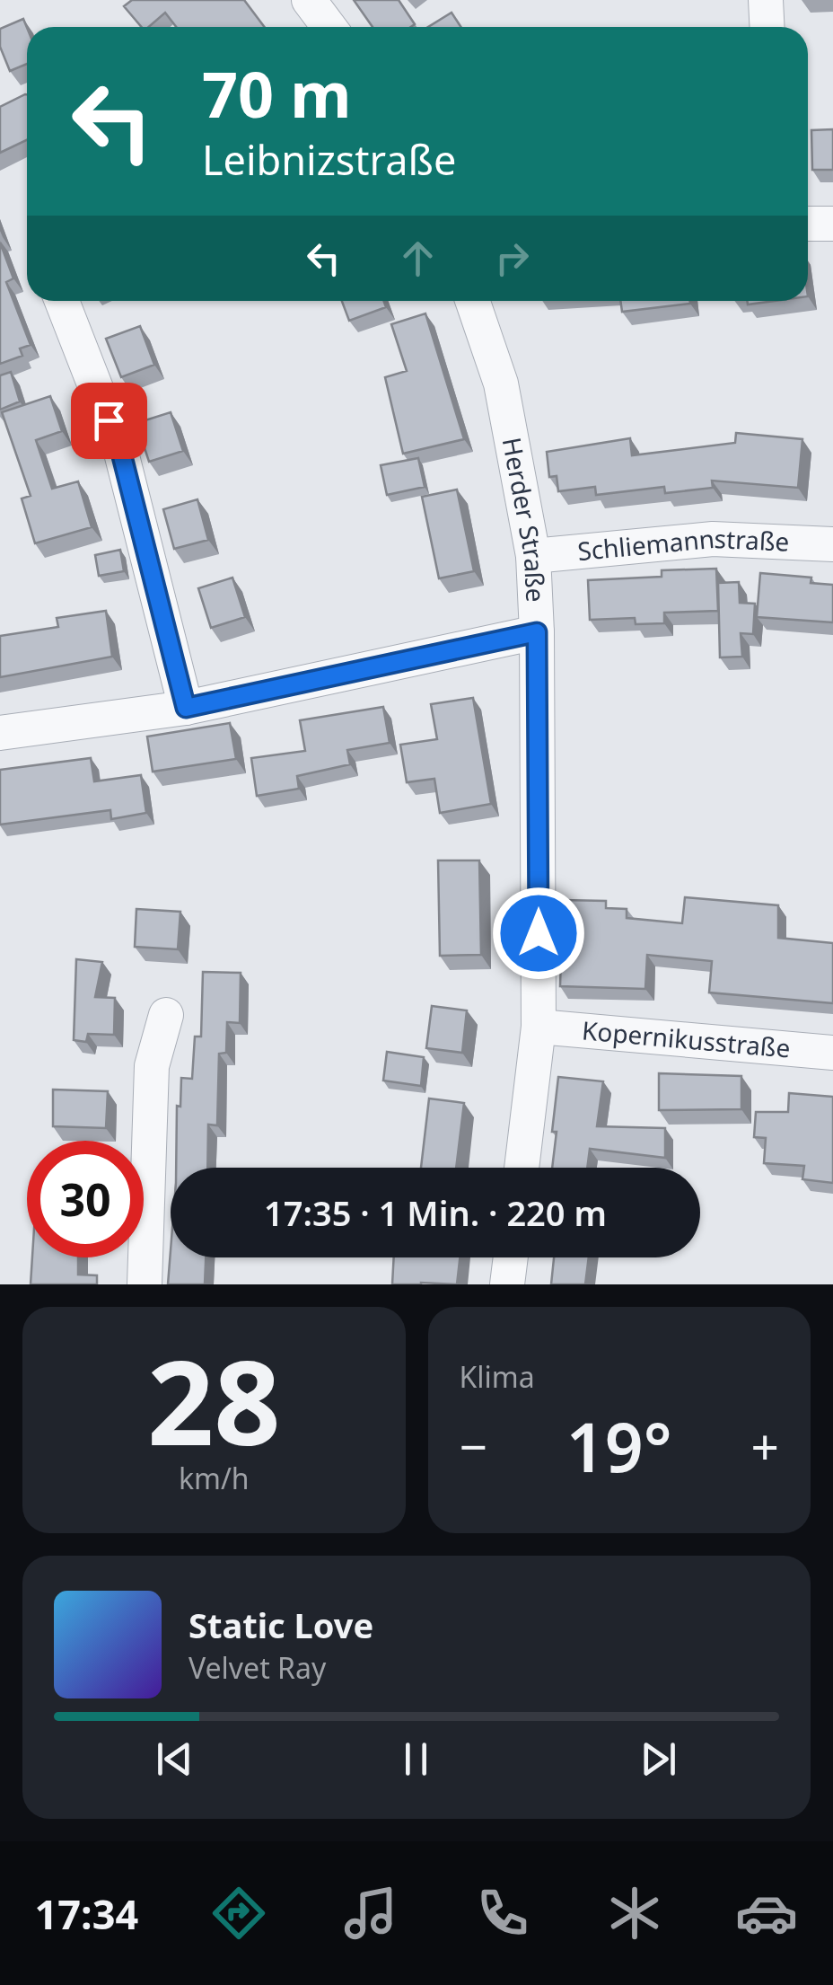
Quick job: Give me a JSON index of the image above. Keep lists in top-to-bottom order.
{
  "streets": {
    "street": ["Herder Straße", "Schliemannstraße", "Kopernikusstraße"]
  },
  "crossings": [
    ["Herder Straße", "Schliemannstraße"],
    ["Herder Straße", "Kopernikusstraße"]
  ],
  "page": {
    "turn": ["70 m", "Leibnizstraße"],
    "limit": "30",
    "trip": "17:35 · 1 Min. · 220 m",
    "tile": [
      ["28", "km/h"],
      "Klima"
    ],
    "heat": ["−", "19°", "+"],
    "song": ["Static Love", "Velvet Ray"],
    "tabs": "17:34"
  }
}
